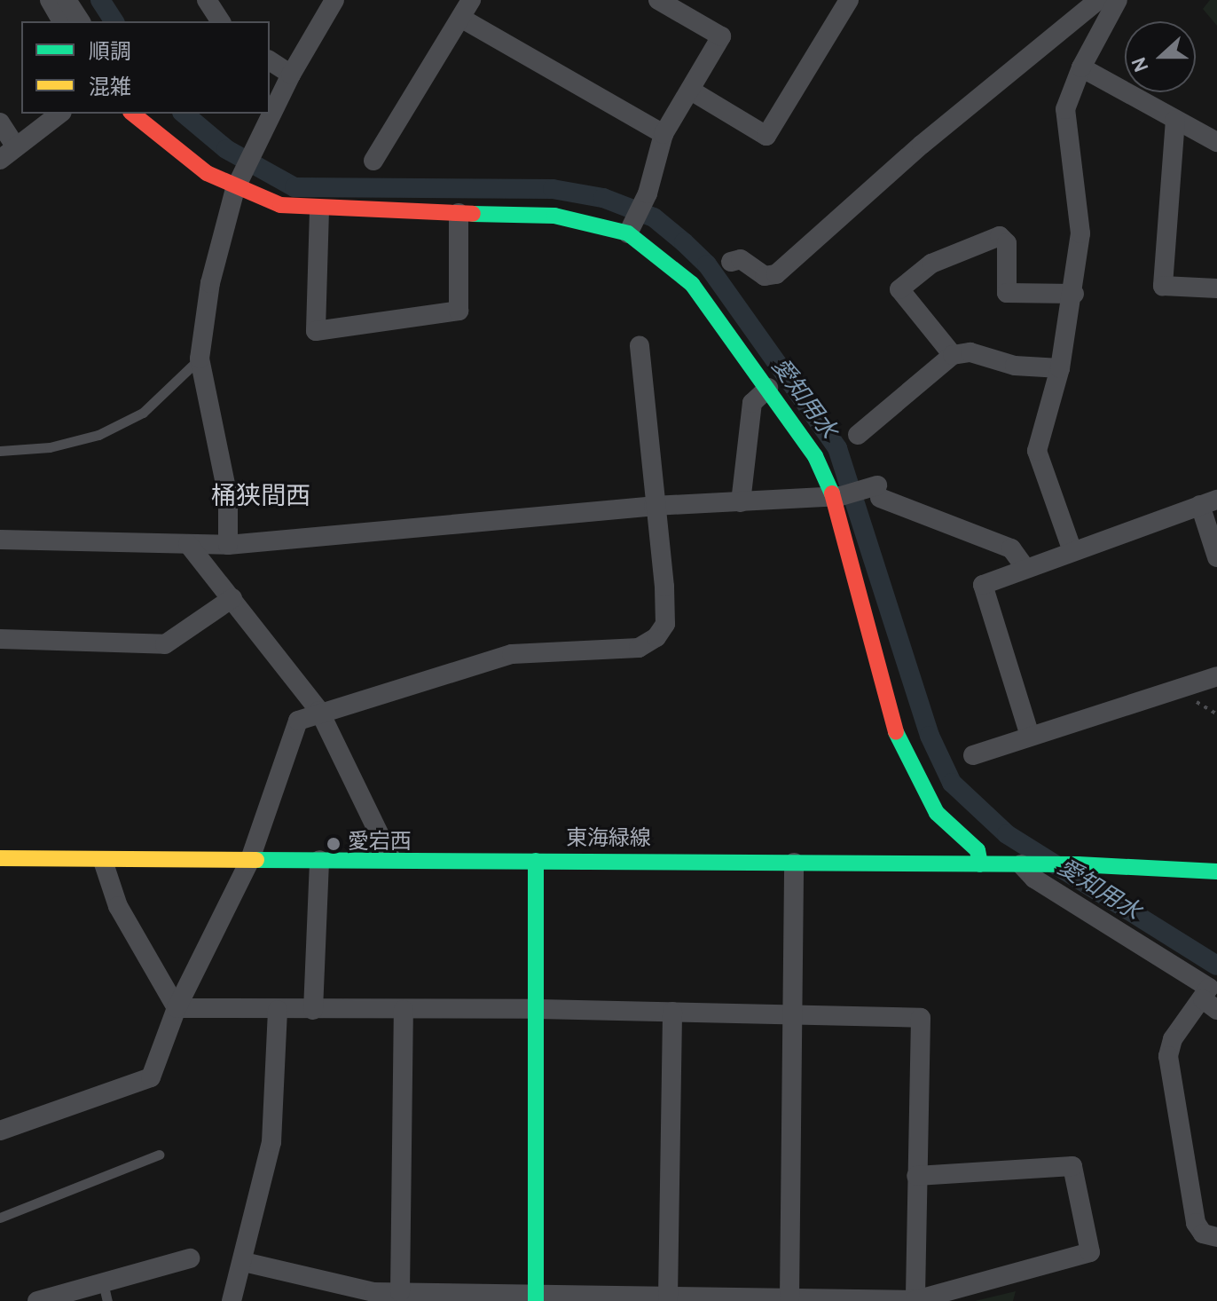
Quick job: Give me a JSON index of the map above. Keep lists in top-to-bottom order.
{
  "streets": {
    "street": ["東海緑線"]
  },
  "districts": ["桶狭間西"],
  "water": ["愛知用水"],
  "places": ["愛宕西"],
  "legend": ["順調", "混雑"],
  "north": "left"
}
